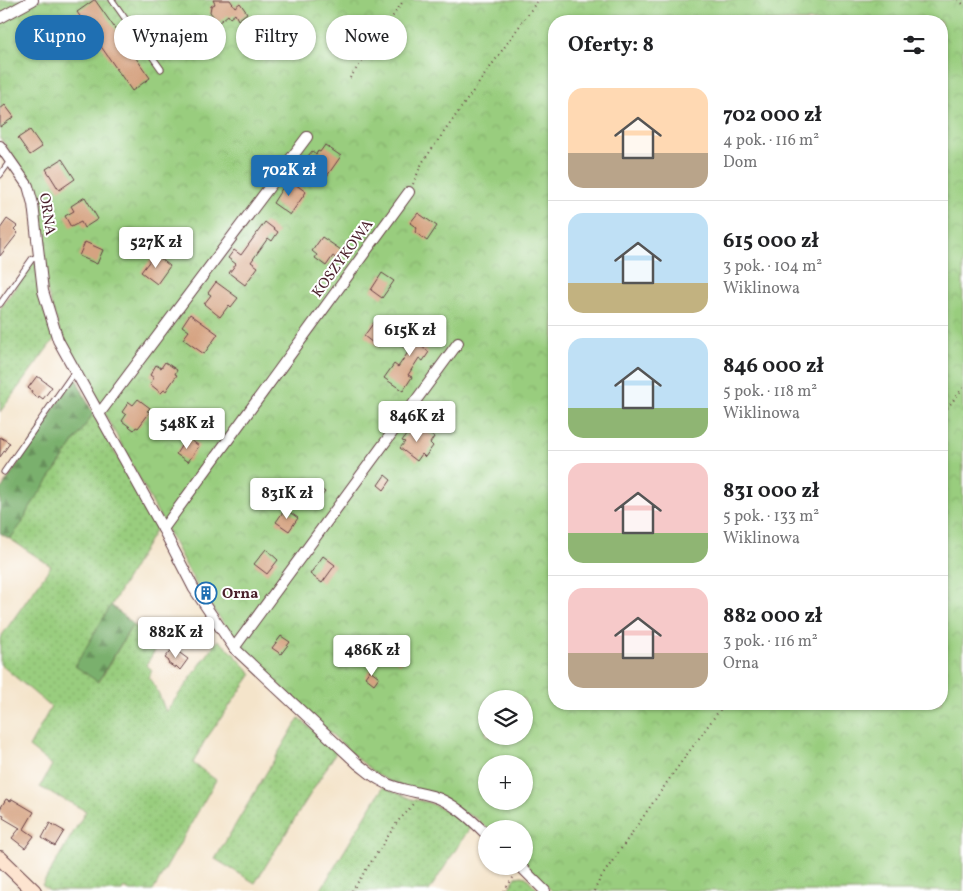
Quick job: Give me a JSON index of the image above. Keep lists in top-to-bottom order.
{
  "streets": {
    "street": ["ORNA", "KOSZYKOWA"]
  },
  "crossings": [
    ["ORNA", "KOSZYKOWA"]
  ],
  "places": {
    "building": ["Orna"]
  },
  "page": {
    "chip": [
      "Kupno",
      "Wynajem",
      "Filtry",
      "Nowe"
    ],
    "heading": "Oferty: 8",
    "list": [
      {
        "name": "702 000 zł",
        "note": "4 pok. · 116 m² · Dom"
      },
      {
        "name": "615 000 zł",
        "note": "3 pok. · 104 m² · Wiklinowa"
      },
      {
        "name": "846 000 zł",
        "note": "5 pok. · 118 m² · Wiklinowa"
      },
      {
        "name": "831 000 zł",
        "note": "5 pok. · 133 m² · Wiklinowa"
      },
      {
        "name": "882 000 zł",
        "note": "3 pok. · 116 m² · Orna"
      }
    ],
    "price": [
      "702K zł",
      "527K zł",
      "615K zł",
      "846K zł",
      "548K zł",
      "831K zł",
      "882K zł",
      "486K zł"
    ],
    "map_buttons": ["+", "−"]
  }
}
